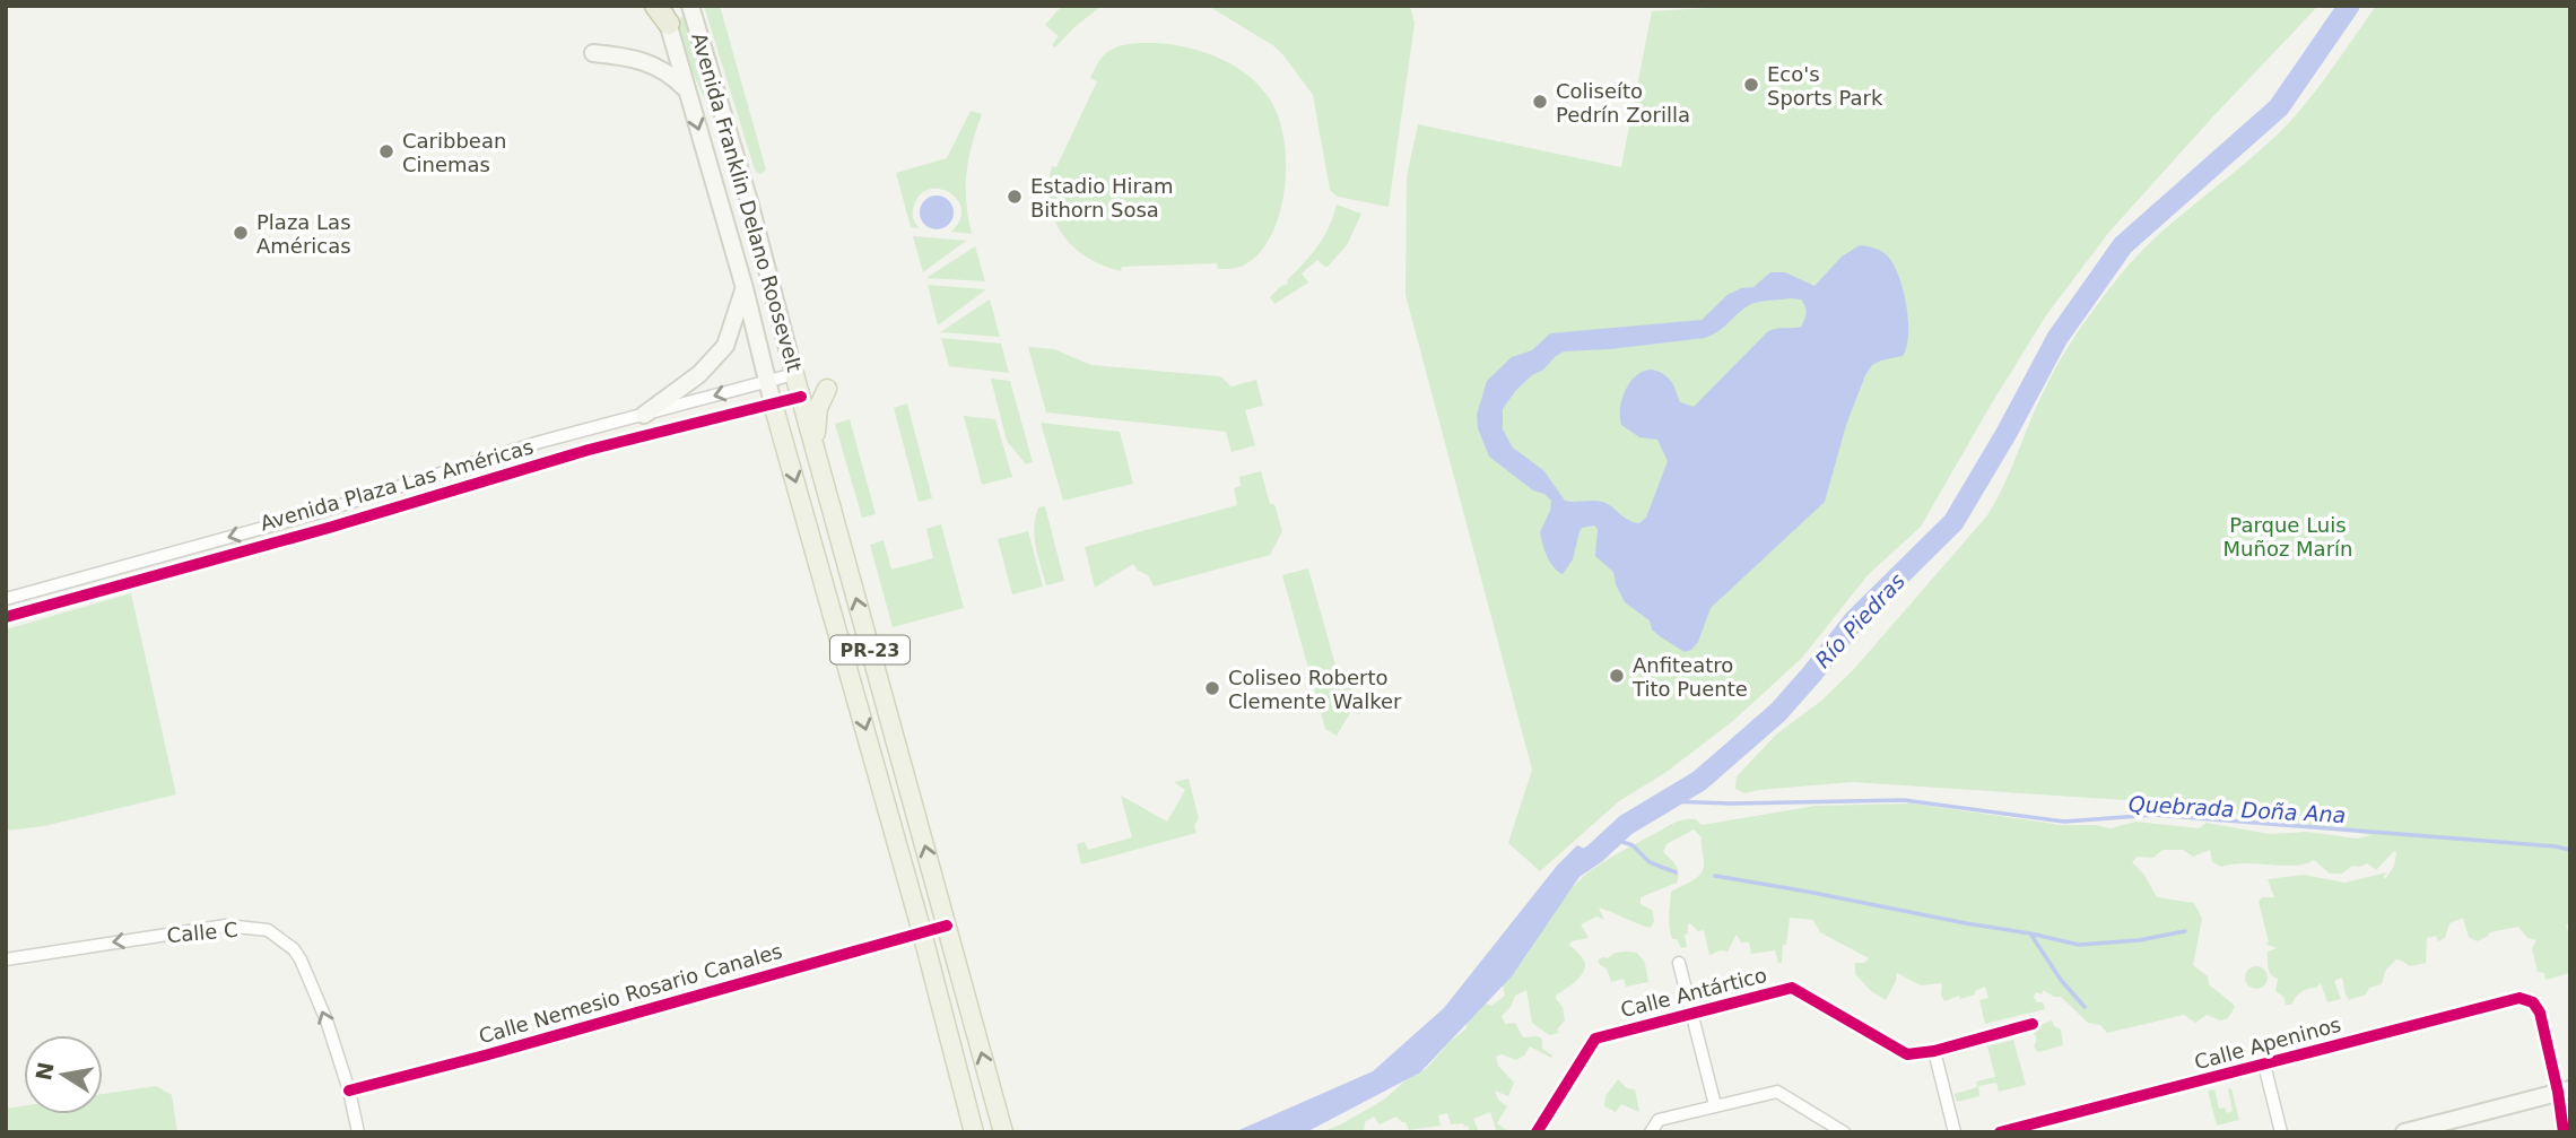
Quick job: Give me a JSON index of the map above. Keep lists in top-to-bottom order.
{
  "streets": {
    "main road": ["Avenida Franklin Delano Roosevelt", "PR-23"],
    "street": [
      "Avenida Plaza Las Américas",
      "Calle C",
      "Calle Antártico",
      "Calle Nemesio Rosario Canales",
      "Calle Apeninos"
    ]
  },
  "crossings": [
    ["Avenida Franklin Delano Roosevelt", "Avenida Plaza Las Américas"],
    ["Avenida Franklin Delano Roosevelt", "Calle Nemesio Rosario Canales"],
    ["Calle C", "Calle Nemesio Rosario Canales"]
  ],
  "one_way": ["Calle C"],
  "water": ["Río Piedras", "Quebrada Doña Ana"],
  "parks": ["Parque Luis Muñoz Marín"],
  "places": [
    "Eco's Sports Park",
    "Coliseíto Pedrín Zorilla",
    "Caribbean Cinemas",
    "Estadio Hiram Bithorn Sosa",
    "Plaza Las Américas",
    "Anfiteatro Tito Puente",
    "Coliseo Roberto Clemente Walker"
  ],
  "north": "left"
}
